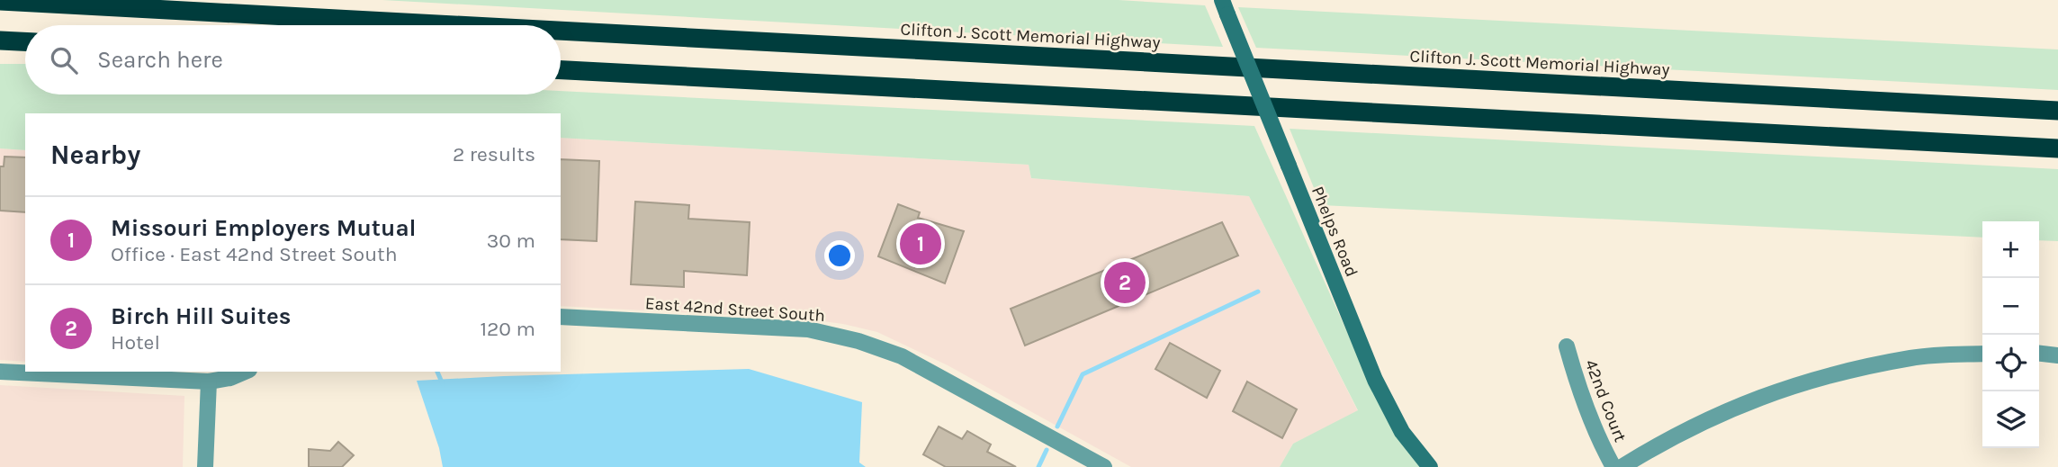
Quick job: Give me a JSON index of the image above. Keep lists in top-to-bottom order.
{
  "streets": {
    "highway": ["Clifton J. Scott Memorial Highway"],
    "street": ["Phelps Road", "East 42nd Street South", "42nd Court"]
  },
  "page": {
    "search": "Search here",
    "heading": ["Nearby", "2 results"],
    "list": [
      {
        "mark": "1",
        "name": "Missouri Employers Mutual",
        "note": "Office · East 42nd Street South",
        "value": "30 m"
      },
      {
        "mark": "2",
        "name": "Birch Hill Suites",
        "note": "Hotel",
        "value": "120 m"
      }
    ],
    "pins": ["1", "2"],
    "map_buttons": ["+", "−"]
  }
}
